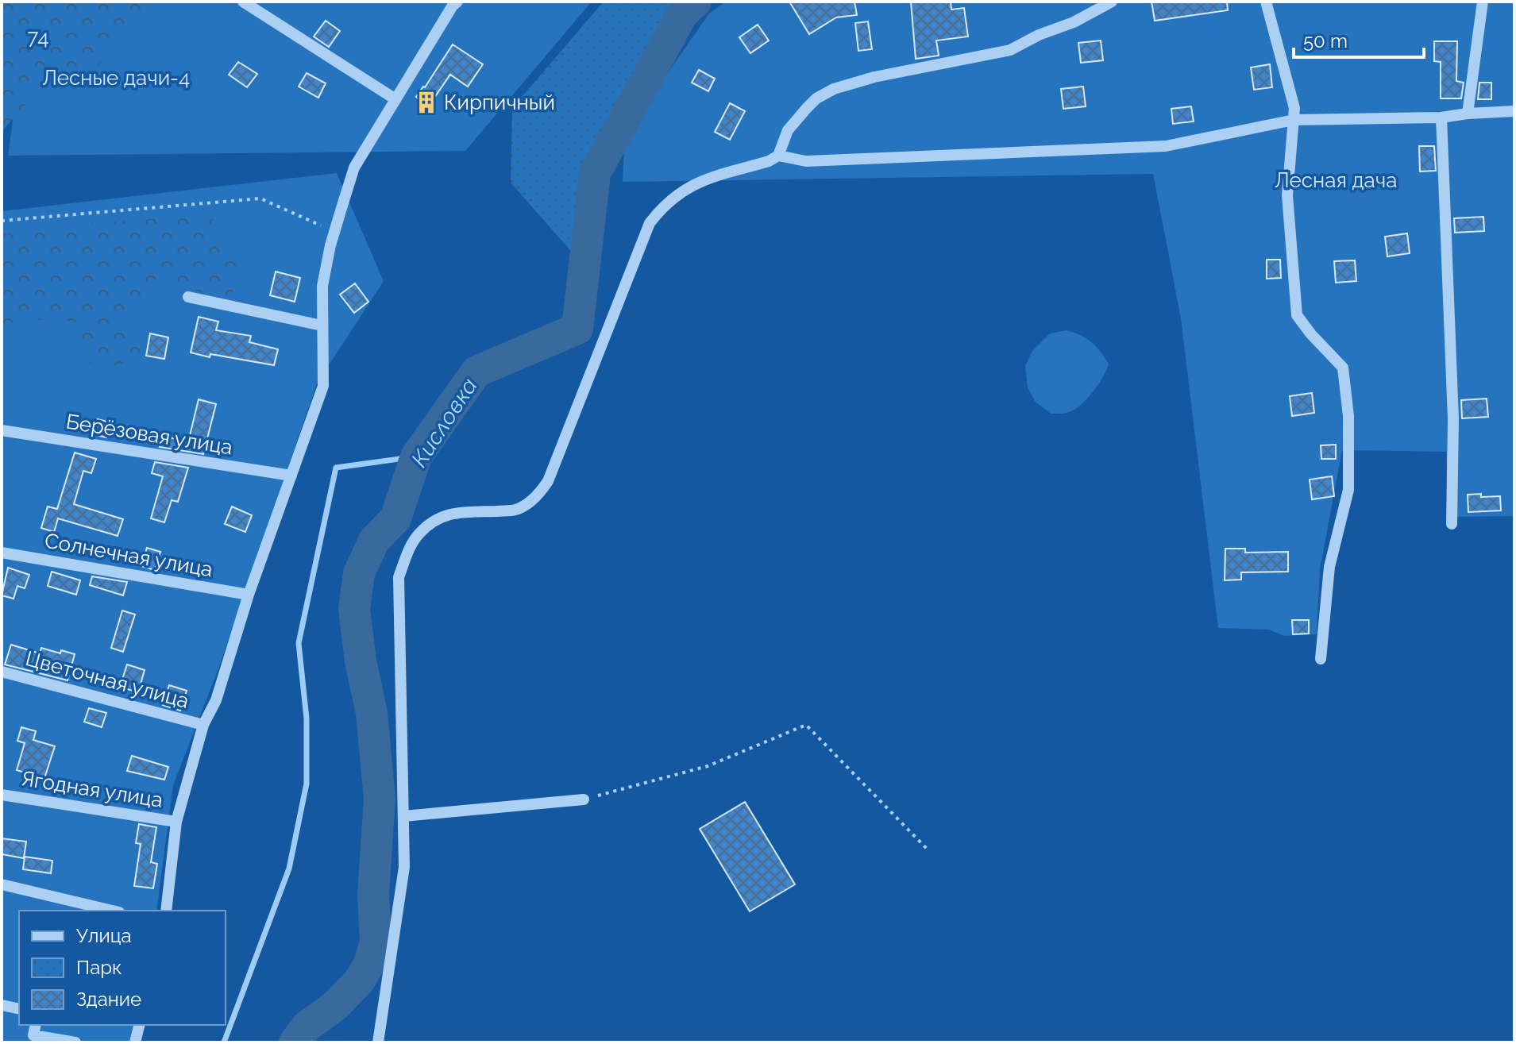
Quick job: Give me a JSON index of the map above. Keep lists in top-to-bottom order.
{
  "streets": {
    "street": [
      "Берёзовая улица",
      "Солнечная улица",
      "Цветочная улица",
      "Ягодная улица"
    ]
  },
  "water": ["Кисловка"],
  "parks": ["74", "Лесные дачи-4", "Лесная дача"],
  "places": {
    "building": ["Кирпичный"]
  },
  "legend": ["Улица", "Парк", "Здание"],
  "scale_bar": "50 m"
}
